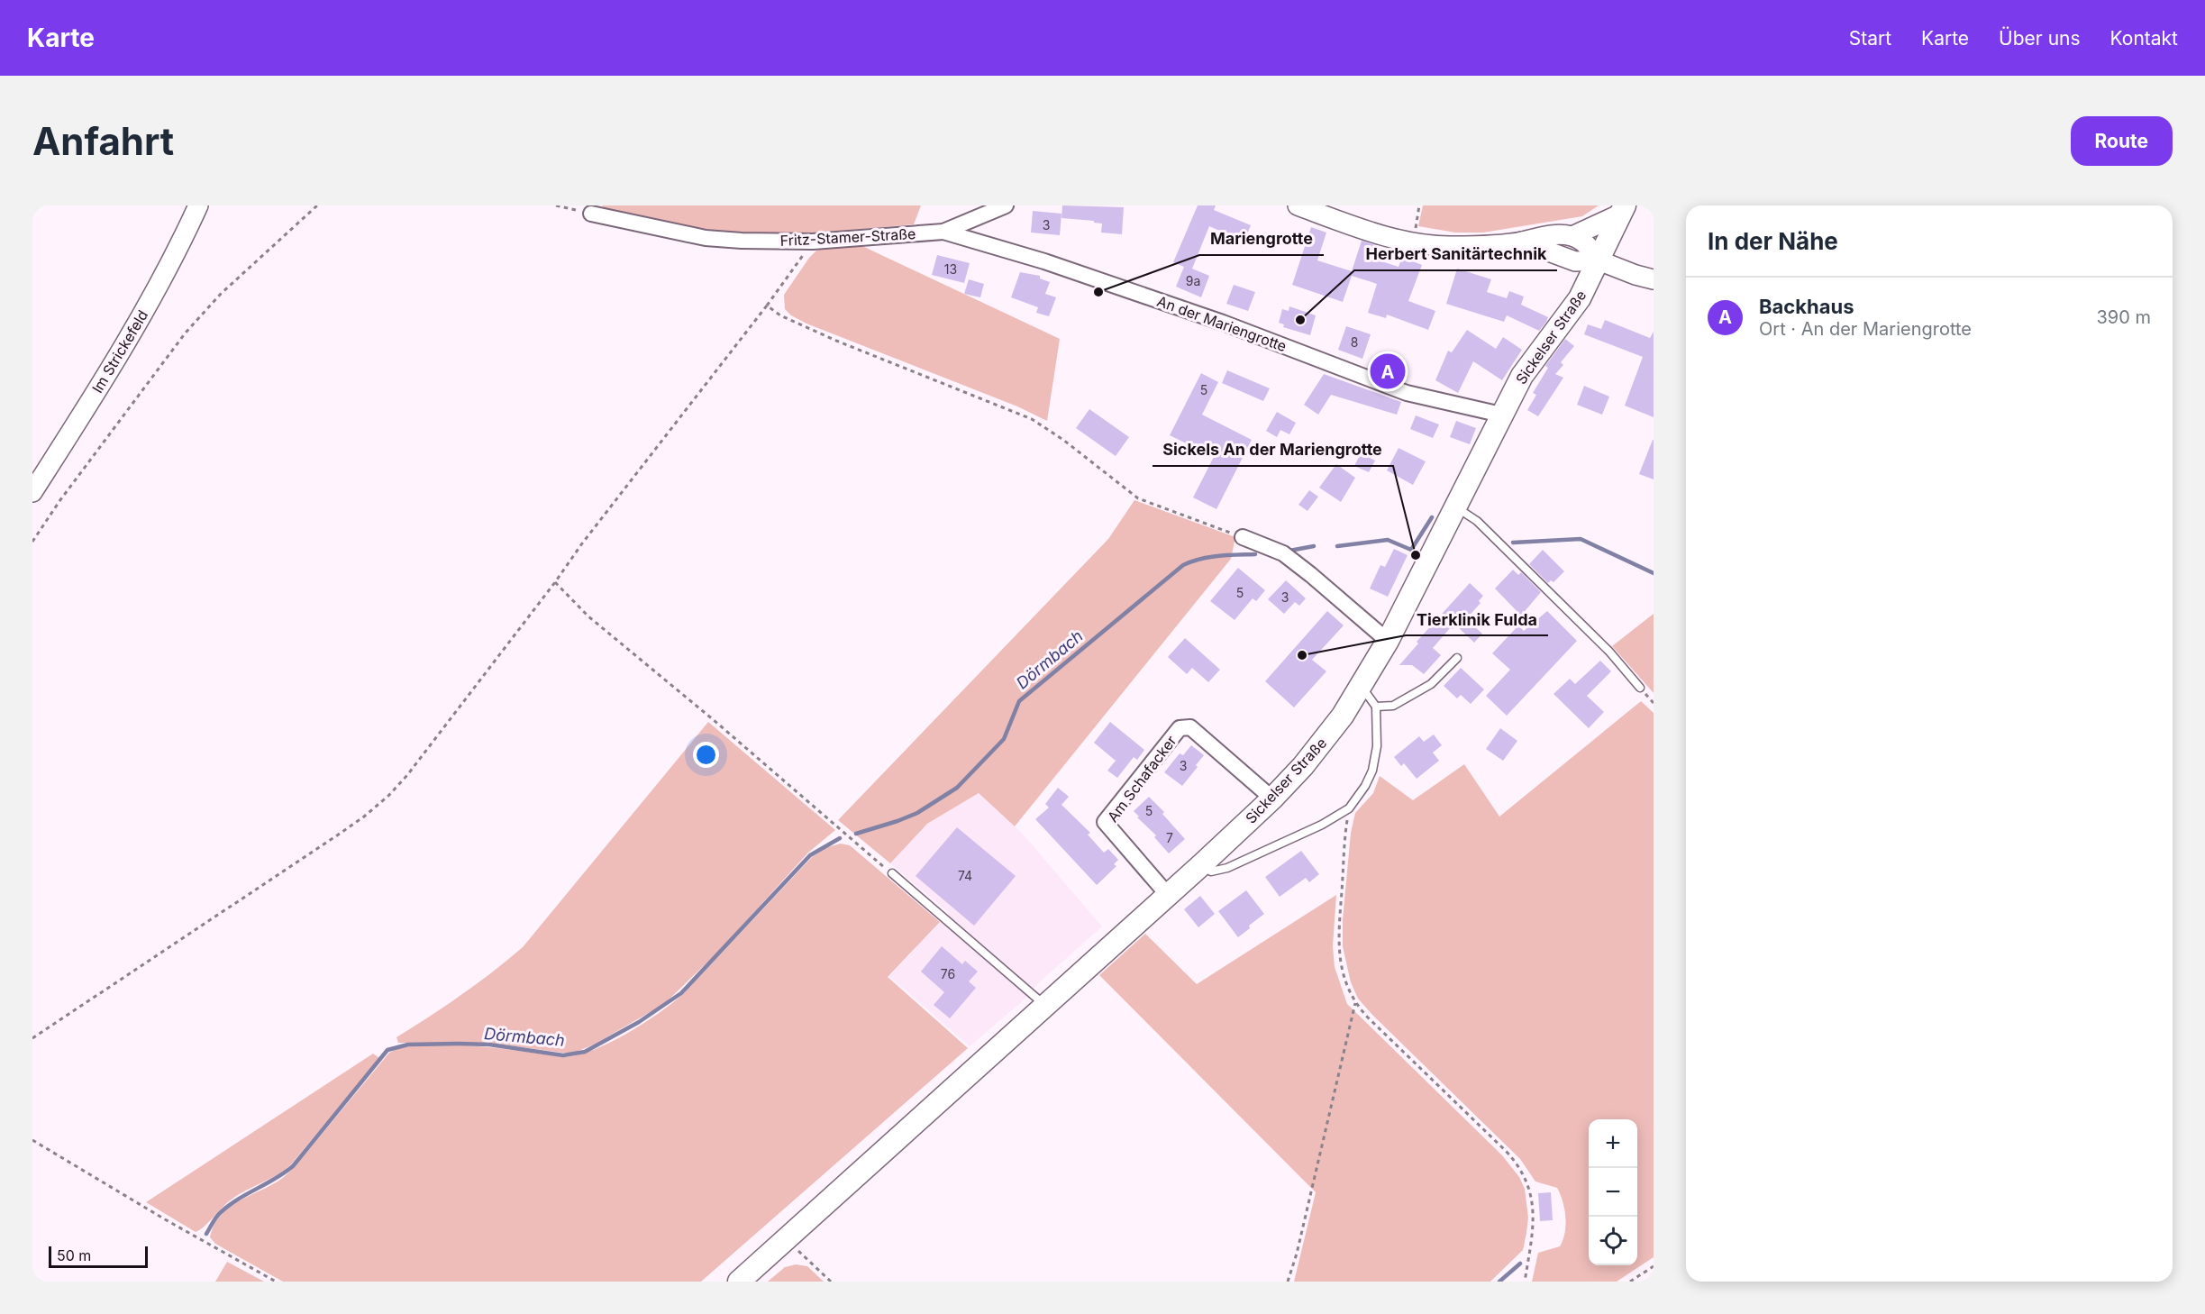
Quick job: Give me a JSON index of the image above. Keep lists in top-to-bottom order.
{
  "streets": {
    "main road": ["Sickelser Straße"],
    "street": [
      "Fritz-Stamer-Straße",
      "An der Mariengrotte",
      "Im Strickefeld",
      "Am Schafacker"
    ]
  },
  "crossings": [
    ["Fritz-Stamer-Straße", "An der Mariengrotte"],
    ["An der Mariengrotte", "Sickelser Straße"],
    ["Sickelser Straße", "Am Schafacker"]
  ],
  "water": ["Dörmbach"],
  "places": [
    "Mariengrotte",
    "Herbert Sanitärtechnik",
    "Sickels An der Mariengrotte",
    "Tierklinik Fulda"
  ],
  "house_numbers": [
    "3",
    "13",
    "9a",
    "8",
    "5",
    "5",
    "3",
    "3",
    "5",
    "7",
    "74",
    "76"
  ],
  "scale_bar": "50 m",
  "page": {
    "header": "Karte",
    "nav": [
      "Start",
      "Karte",
      "Über uns",
      "Kontakt"
    ],
    "buttons": "Route",
    "title": "Anfahrt",
    "heading": "In der Nähe",
    "list": [
      {
        "mark": "A",
        "name": "Backhaus",
        "note": "Ort · An der Mariengrotte",
        "value": "390 m"
      }
    ],
    "pins": "A",
    "map_buttons": ["+", "−"],
    "scale": "50 m"
  }
}
